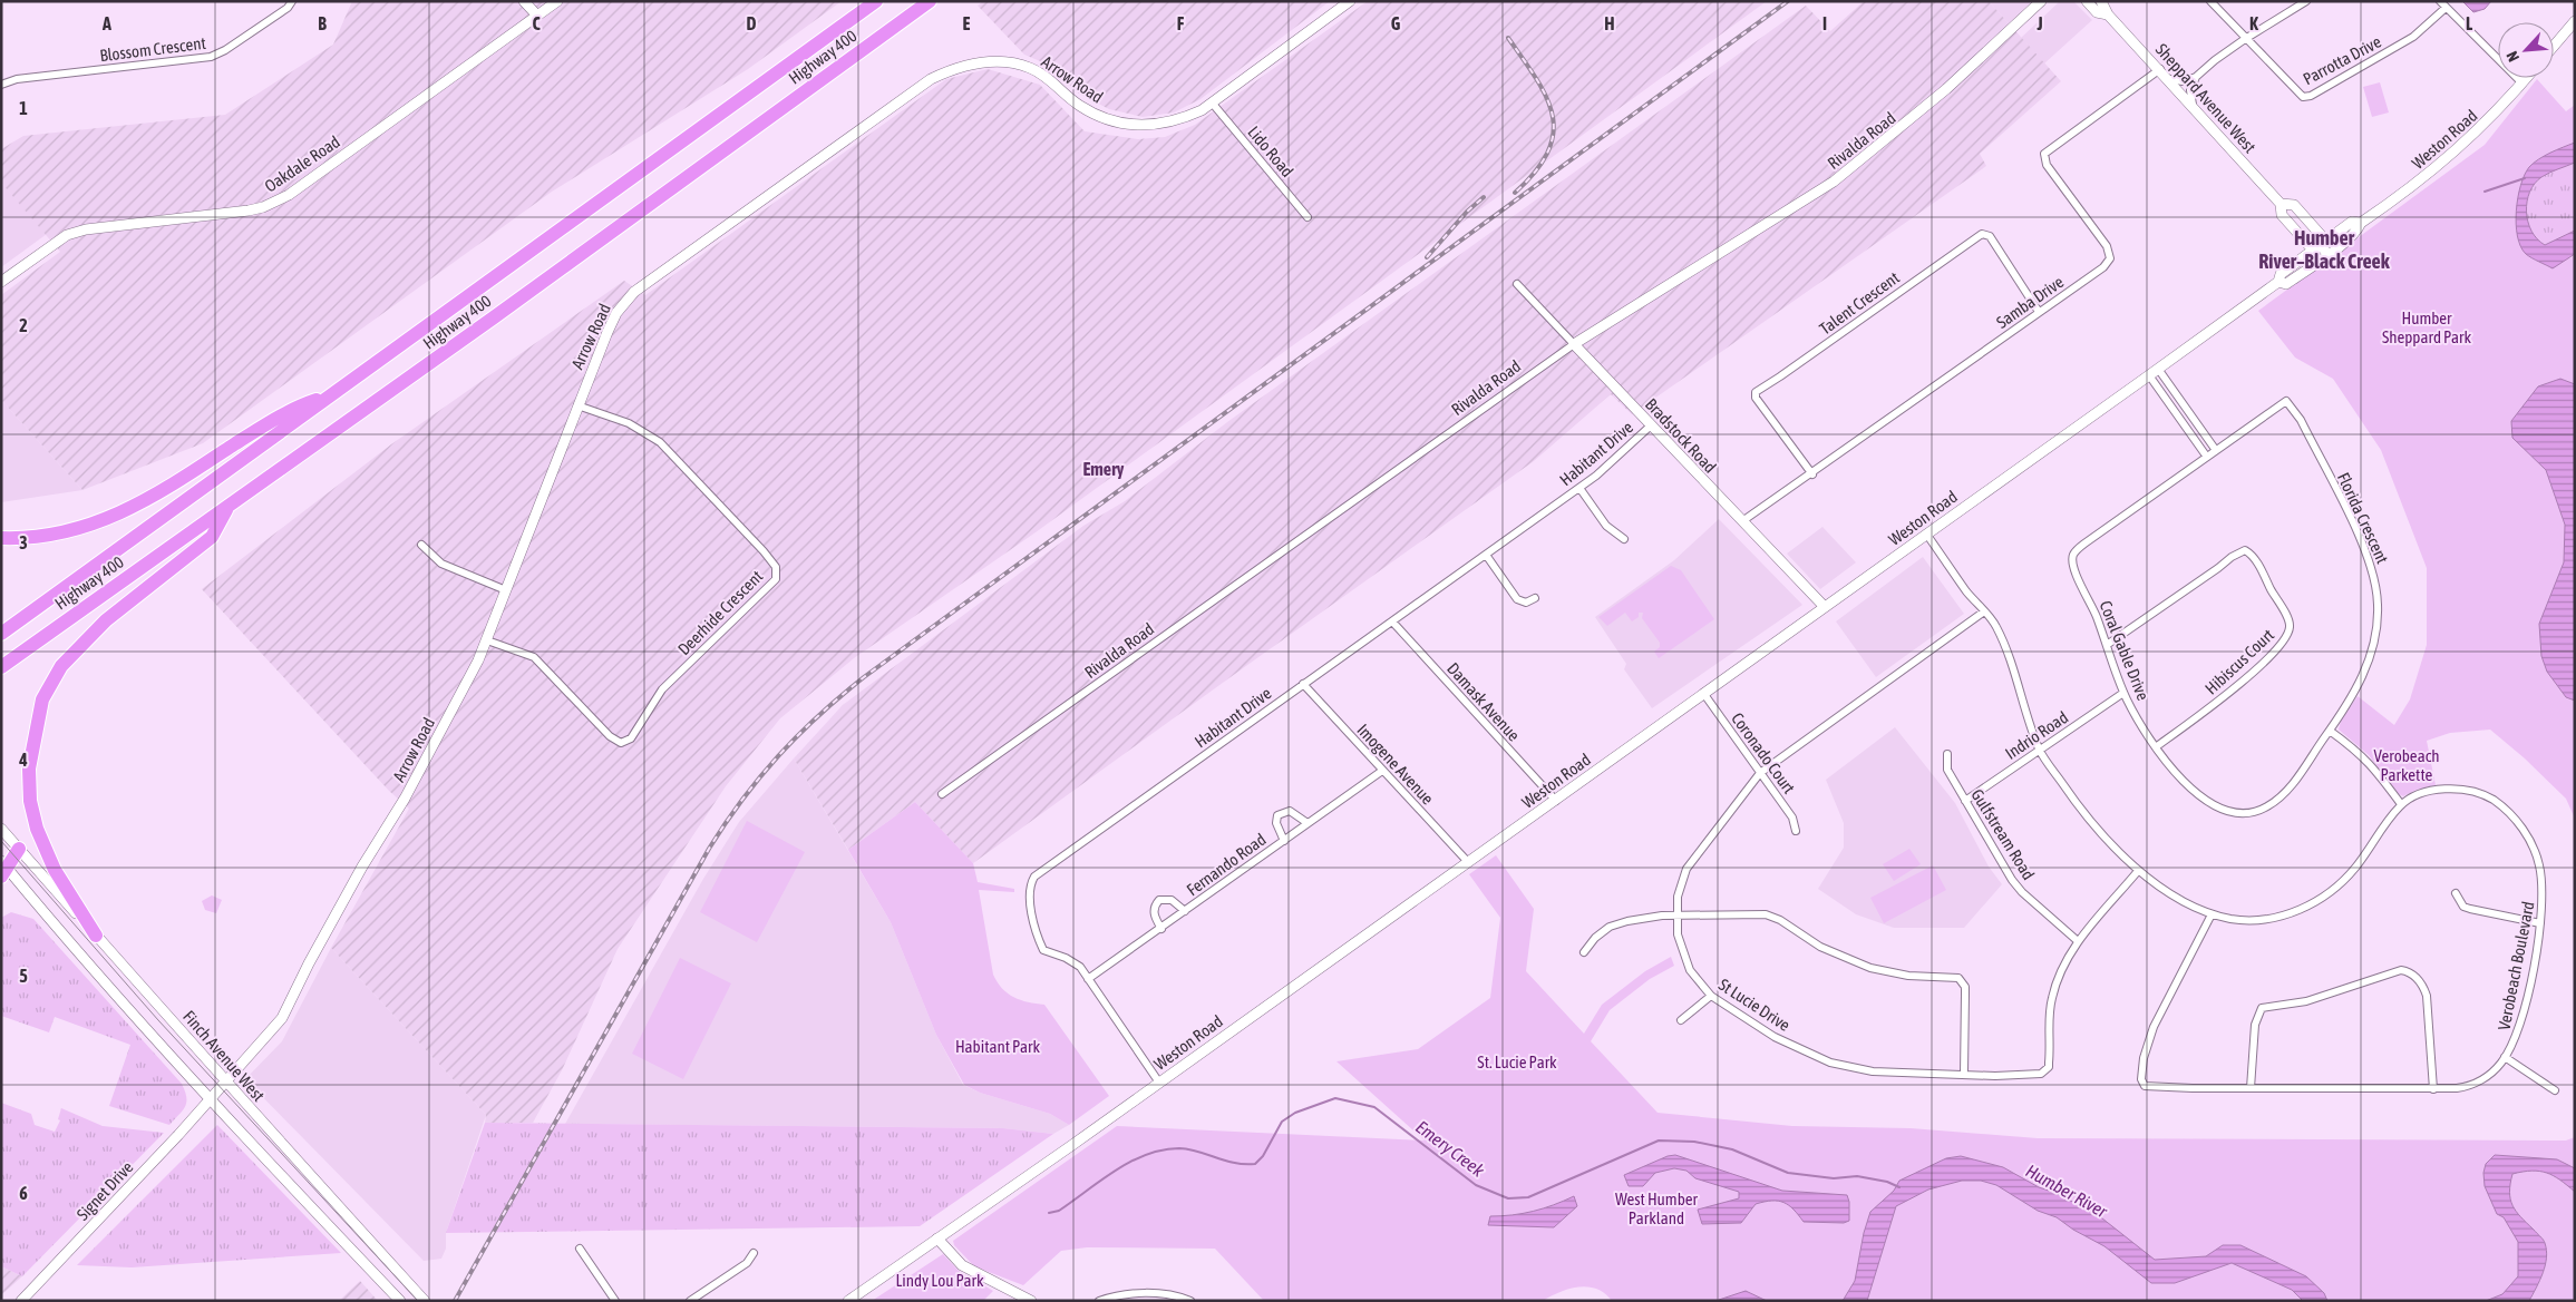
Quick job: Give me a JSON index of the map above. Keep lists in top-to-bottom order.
{
  "streets": {
    "highway": ["Highway 400"],
    "main road": [
      "Arrow Road",
      "Sheppard Avenue West",
      "Weston Road",
      "Rivalda Road",
      "Oakdale Road",
      "Bradstock Road",
      "Finch Avenue West",
      "Signet Drive"
    ],
    "street": [
      "Blossom Crescent",
      "Parrotta Drive",
      "Lido Road",
      "Samba Drive",
      "Talent Crescent",
      "Habitant Drive",
      "Florida Crescent",
      "Deerhide Crescent",
      "Coral Gable Drive",
      "Hibiscus Court",
      "Damask Avenue",
      "Indrio Road",
      "Coronado Court",
      "Imogene Avenue",
      "Gulfstream Road",
      "Fernando Road",
      "Verobeach Boulevard",
      "St Lucie Drive"
    ]
  },
  "crossings": [
    ["Arrow Road", "Lido Road"],
    ["Arrow Road", "Deerhide Crescent"],
    ["Arrow Road", "Finch Avenue West"],
    ["Arrow Road", "Signet Drive"],
    ["Sheppard Avenue West", "Weston Road"],
    ["Sheppard Avenue West", "Samba Drive"],
    ["Weston Road", "Bradstock Road"],
    ["Weston Road", "Habitant Drive"],
    ["Weston Road", "Damask Avenue"],
    ["Weston Road", "Coronado Court"],
    ["Weston Road", "Imogene Avenue"],
    ["Weston Road", "Verobeach Boulevard"],
    ["Rivalda Road", "Bradstock Road"],
    ["Samba Drive", "Talent Crescent"],
    ["Samba Drive", "Bradstock Road"],
    ["Bradstock Road", "Habitant Drive"],
    ["Habitant Drive", "Damask Avenue"],
    ["Habitant Drive", "Imogene Avenue"],
    ["Habitant Drive", "Fernando Road"],
    ["Florida Crescent", "Coral Gable Drive"],
    ["Coral Gable Drive", "Hibiscus Court"],
    ["Coral Gable Drive", "Indrio Road"],
    ["Indrio Road", "Gulfstream Road"],
    ["Indrio Road", "Verobeach Boulevard"],
    ["Coronado Court", "St Lucie Drive"],
    ["Imogene Avenue", "Fernando Road"],
    ["Gulfstream Road", "St Lucie Drive"],
    ["Verobeach Boulevard", "St Lucie Drive"]
  ],
  "districts": ["Humber River–Black Creek", "Emery"],
  "water": ["Emery Creek", "Humber River"],
  "parks": [
    "Humber Sheppard Park",
    "Verobeach Parkette",
    "Habitant Park",
    "St. Lucie Park",
    "West Humber Parkland",
    "Lindy Lou Park"
  ],
  "north": "bottom left",
  "grid": {
    "columns": [
      "A",
      "B",
      "C",
      "D",
      "E",
      "F",
      "G",
      "H",
      "I",
      "J",
      "K",
      "L"
    ],
    "rows": [
      "1",
      "2",
      "3",
      "4",
      "5",
      "6"
    ]
  }
}
